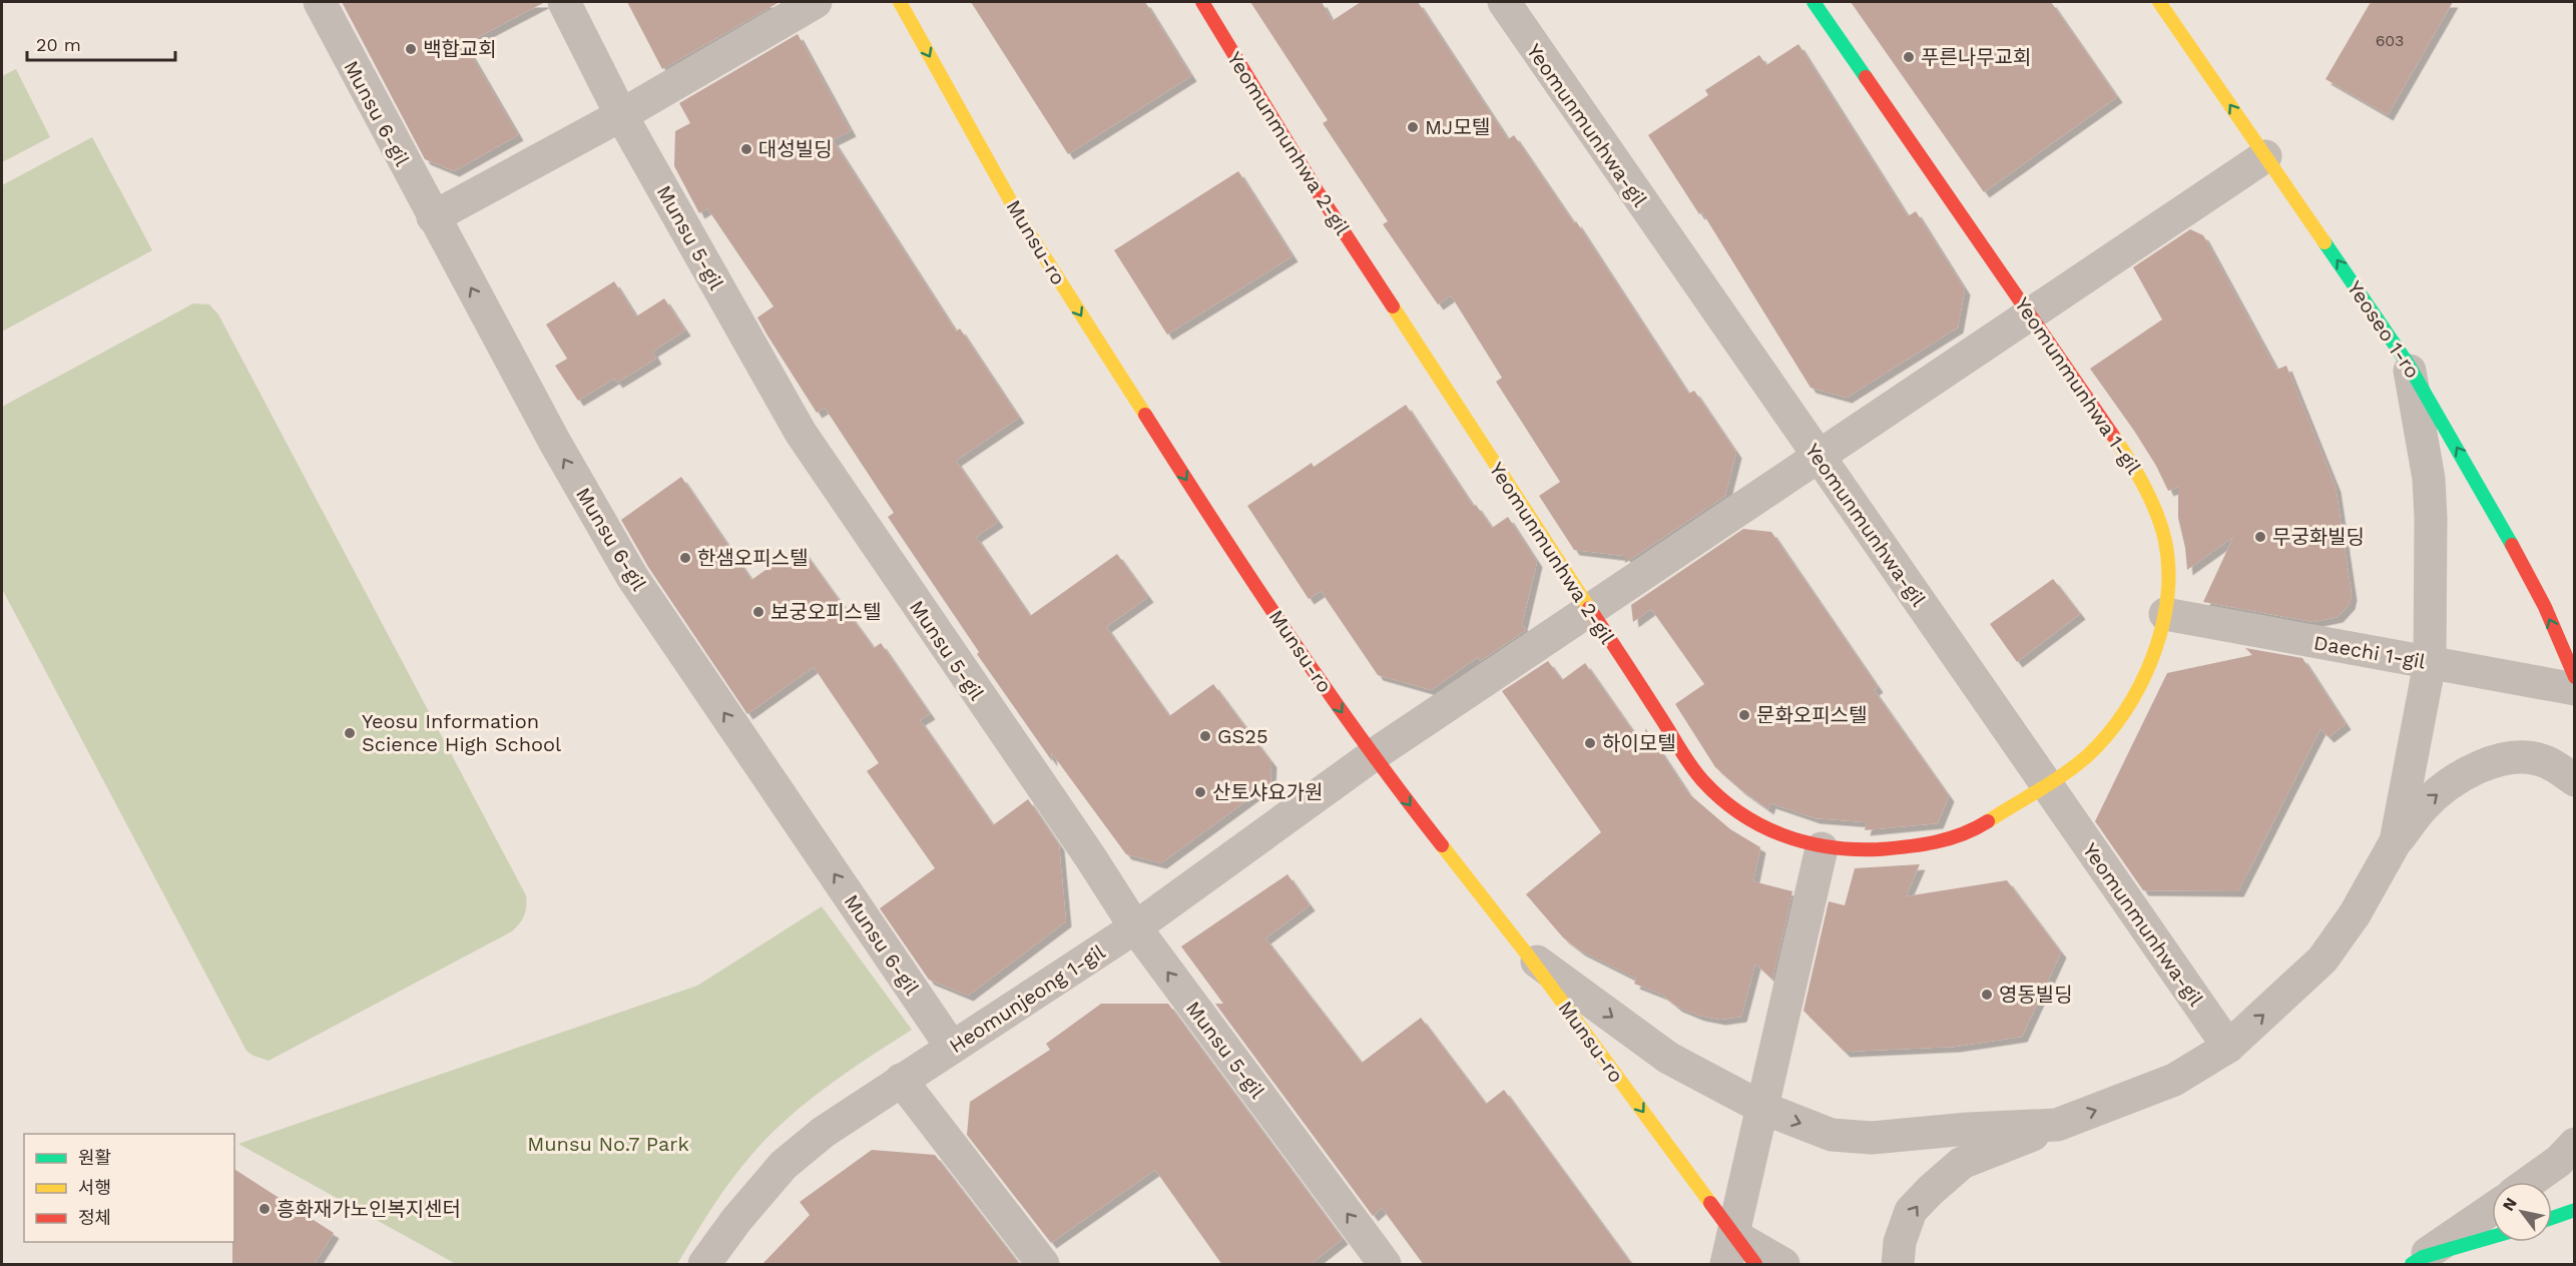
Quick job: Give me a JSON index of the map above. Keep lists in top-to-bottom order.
{
  "streets": {
    "street": [
      "Munsu 6-gil",
      "Yeomunmunhwa-gil",
      "Yeomunmunhwa 2-gil",
      "Munsu 5-gil",
      "Munsu-ro",
      "Yeoseo 1-ro",
      "Yeomunmunhwa 1-gil",
      "Daechi 1-gil",
      "Heomunjeong 1-gil"
    ]
  },
  "crossings": [
    ["Munsu 6-gil", "Heomunjeong 1-gil"],
    ["Yeomunmunhwa-gil", "Yeomunmunhwa 2-gil"],
    ["Yeomunmunhwa-gil", "Yeomunmunhwa 1-gil"],
    ["Yeomunmunhwa-gil", "Heomunjeong 1-gil"],
    ["Yeomunmunhwa 2-gil", "Yeomunmunhwa 1-gil"],
    ["Yeomunmunhwa 2-gil", "Heomunjeong 1-gil"],
    ["Munsu 5-gil", "Heomunjeong 1-gil"],
    ["Munsu-ro", "Heomunjeong 1-gil"],
    ["Yeoseo 1-ro", "Heomunjeong 1-gil"],
    ["Yeomunmunhwa 1-gil", "Daechi 1-gil"],
    ["Yeomunmunhwa 1-gil", "Heomunjeong 1-gil"]
  ],
  "one_way": ["Munsu 6-gil", "Munsu-ro", "Yeoseo 1-ro"],
  "parks": ["Munsu No.7 Park"],
  "places": [
    "백합교회",
    "푸른나무교회",
    "MJ모텔",
    "대성빌딩",
    "무궁화빌딩",
    "한샘오피스텔",
    "보궁오피스텔",
    "문화오피스텔",
    "Yeosu Information Science High School",
    "GS25",
    "하이모텔",
    "산토샤요가원",
    "영동빌딩",
    "흥화재가노인복지센터"
  ],
  "house_numbers": ["603"],
  "legend": ["원활", "서행", "정체"],
  "scale_bar": "20 m",
  "north": "top left"
}
